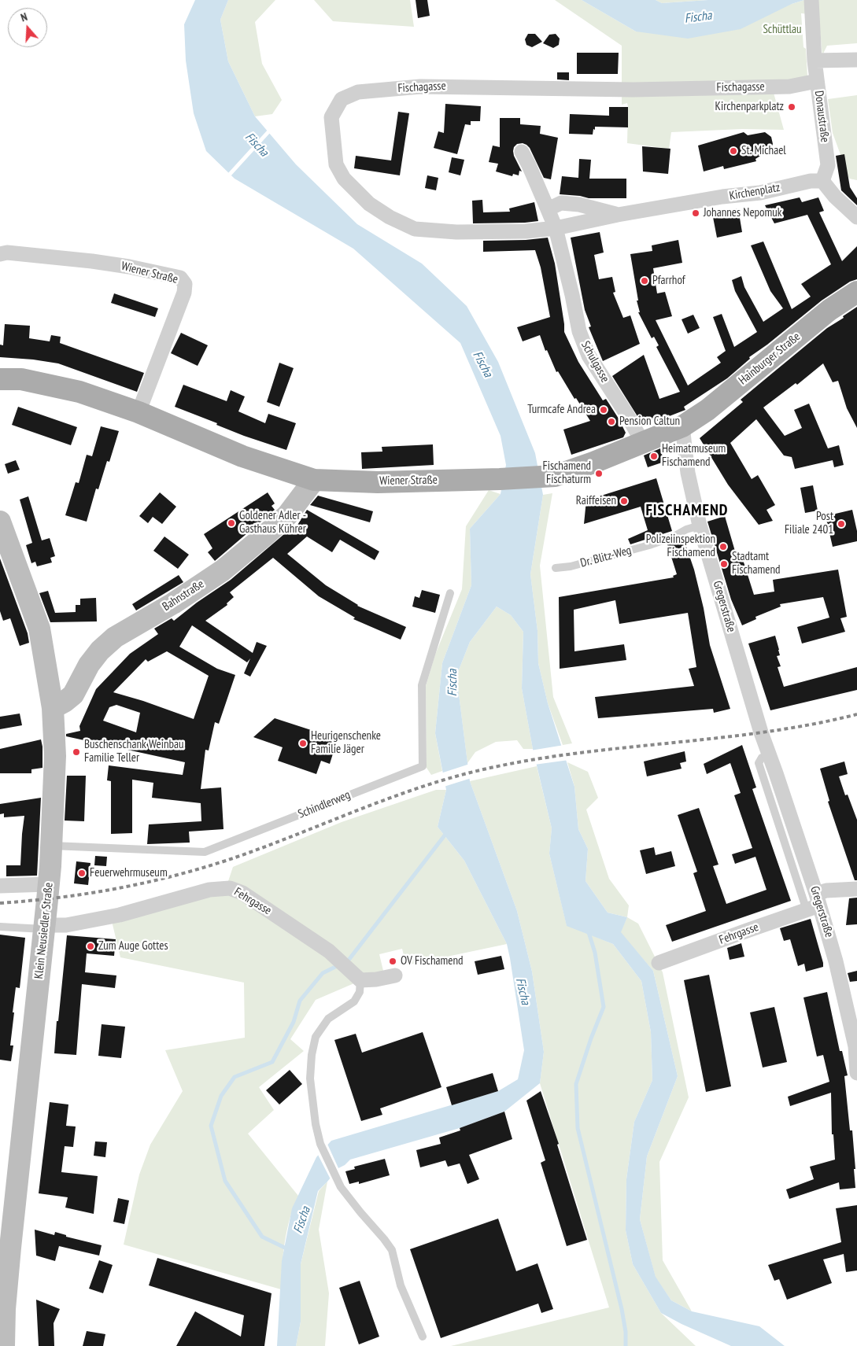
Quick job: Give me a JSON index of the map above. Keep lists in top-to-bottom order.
{
  "streets": {
    "main road": [
      "Wiener Straße",
      "Hainburger Straße",
      "Bahnstraße",
      "Klein Neusiedler Straße"
    ],
    "street": [
      "Fischagasse",
      "Donaustraße",
      "Kirchenplatz",
      "Schulgasse",
      "Gregerstraße",
      "Fehrgasse"
    ],
    "lane": ["Dr. Blitz-Weg", "Schindlerweg"]
  },
  "crossings": [
    ["Fischagasse", "Donaustraße"],
    ["Fischagasse", "Kirchenplatz"],
    ["Fischagasse", "Schulgasse"],
    ["Donaustraße", "Kirchenplatz"],
    ["Kirchenplatz", "Schulgasse"],
    ["Wiener Straße", "Hainburger Straße"],
    ["Wiener Straße", "Schulgasse"],
    ["Wiener Straße", "Bahnstraße"],
    ["Wiener Straße", "Gregerstraße"],
    ["Hainburger Straße", "Gregerstraße"],
    ["Dr. Blitz-Weg", "Gregerstraße"],
    ["Bahnstraße", "Klein Neusiedler Straße"],
    ["Gregerstraße", "Fehrgasse"],
    ["Schindlerweg", "Klein Neusiedler Straße"],
    ["Fehrgasse", "Klein Neusiedler Straße"]
  ],
  "districts": ["FISCHAMEND"],
  "water": ["Fischa"],
  "parks": ["Schüttlau"],
  "places": [
    "Kirchenparkplatz",
    "St. Michael",
    "Johannes Nepomuk",
    "Pfarrhof",
    "Turmcafe Andrea",
    "Pension Caltun",
    "Heimatmuseum Fischamend",
    "Fischamend Fischaturm",
    "Raiffeisen",
    "Goldener Adler - Gasthaus Kührer",
    "Post Filiale 2401",
    "Polizeiinspektion Fischamend",
    "Stadtamt Fischamend",
    "Heurigenschenke Familie Jäger",
    "Buschenschank Weinbau Familie Teller",
    "Feuerwehrmuseum",
    "Zum Auge Gottes",
    "OV Fischamend"
  ],
  "north": "top"
}
